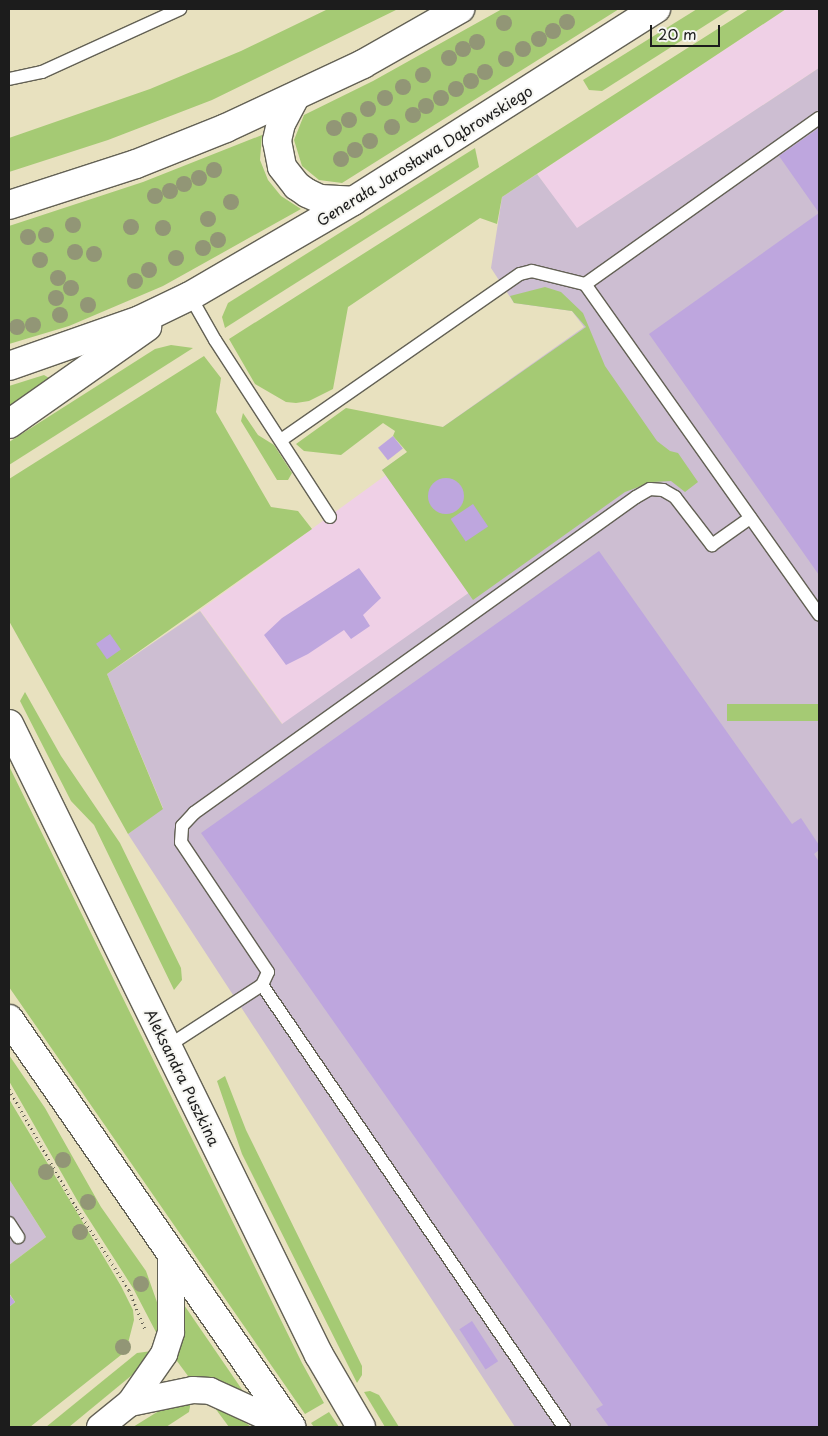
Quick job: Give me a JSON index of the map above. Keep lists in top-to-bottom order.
{
  "streets": {
    "main road": ["Generała Jarosława Dąbrowskiego", "Aleksandra Puszkina"]
  },
  "scale_bar": "20 m"
}
